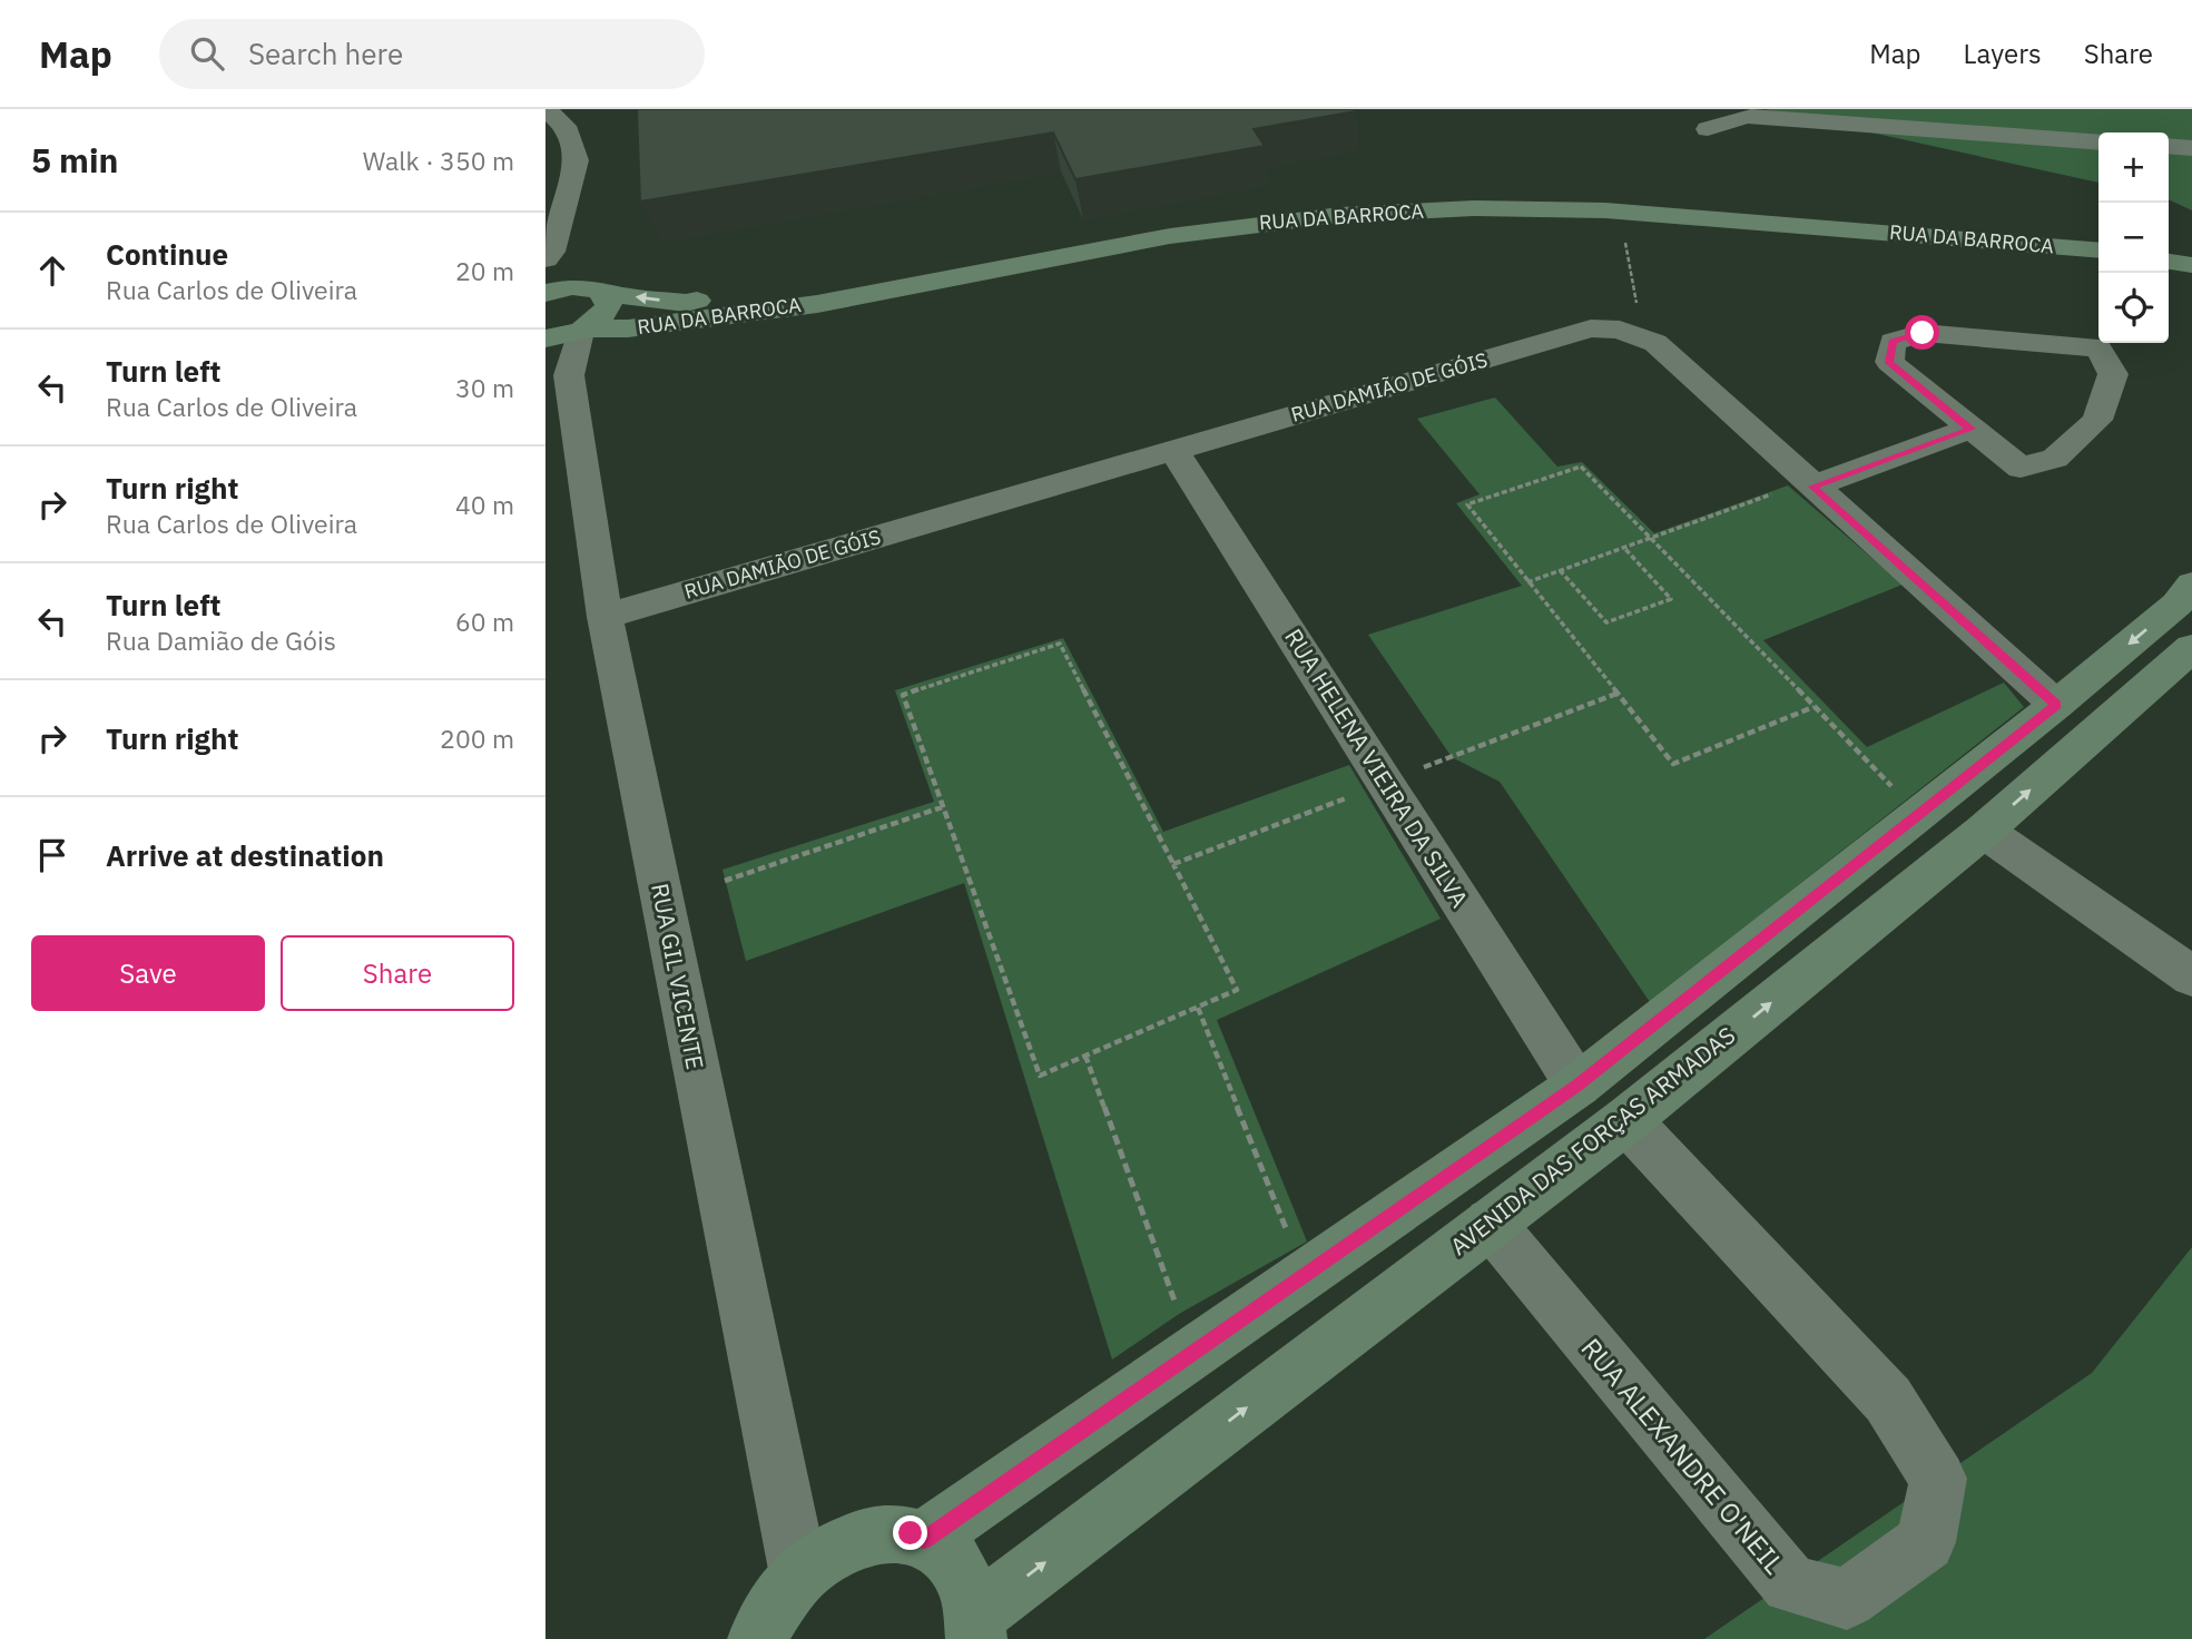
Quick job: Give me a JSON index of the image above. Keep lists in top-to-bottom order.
{
  "streets": {
    "street": [
      "RUA DA BARROCA",
      "RUA DAMIÃO DE GÓIS",
      "RUA HELENA VIEIRA DA SILVA",
      "RUA GIL VICENTE",
      "AVENIDA DAS FORÇAS ARMADAS",
      "RUA ALEXANDRE O'NEIL"
    ]
  },
  "crossings": [
    ["RUA DAMIÃO DE GÓIS", "RUA HELENA VIEIRA DA SILVA"],
    ["RUA DAMIÃO DE GÓIS", "RUA GIL VICENTE"],
    ["RUA GIL VICENTE", "AVENIDA DAS FORÇAS ARMADAS"],
    ["AVENIDA DAS FORÇAS ARMADAS", "RUA ALEXANDRE O'NEIL"]
  ],
  "page": {
    "header": "Map",
    "search": "Search here",
    "nav": ["Map", "Layers", "Share"],
    "heading": ["5 min", "Walk · 350 m"],
    "map_buttons": ["+", "−"],
    "list": [
      ["Continue", "Rua Carlos de Oliveira", "20 m"],
      ["Turn left", "Rua Carlos de Oliveira", "30 m"],
      ["Turn right", "Rua Carlos de Oliveira", "40 m"],
      ["Turn left", "Rua Damião de Góis", "60 m"],
      ["Turn right", "200 m"],
      "Arrive at destination"
    ],
    "buttons": ["Save", "Share"]
  }
}
